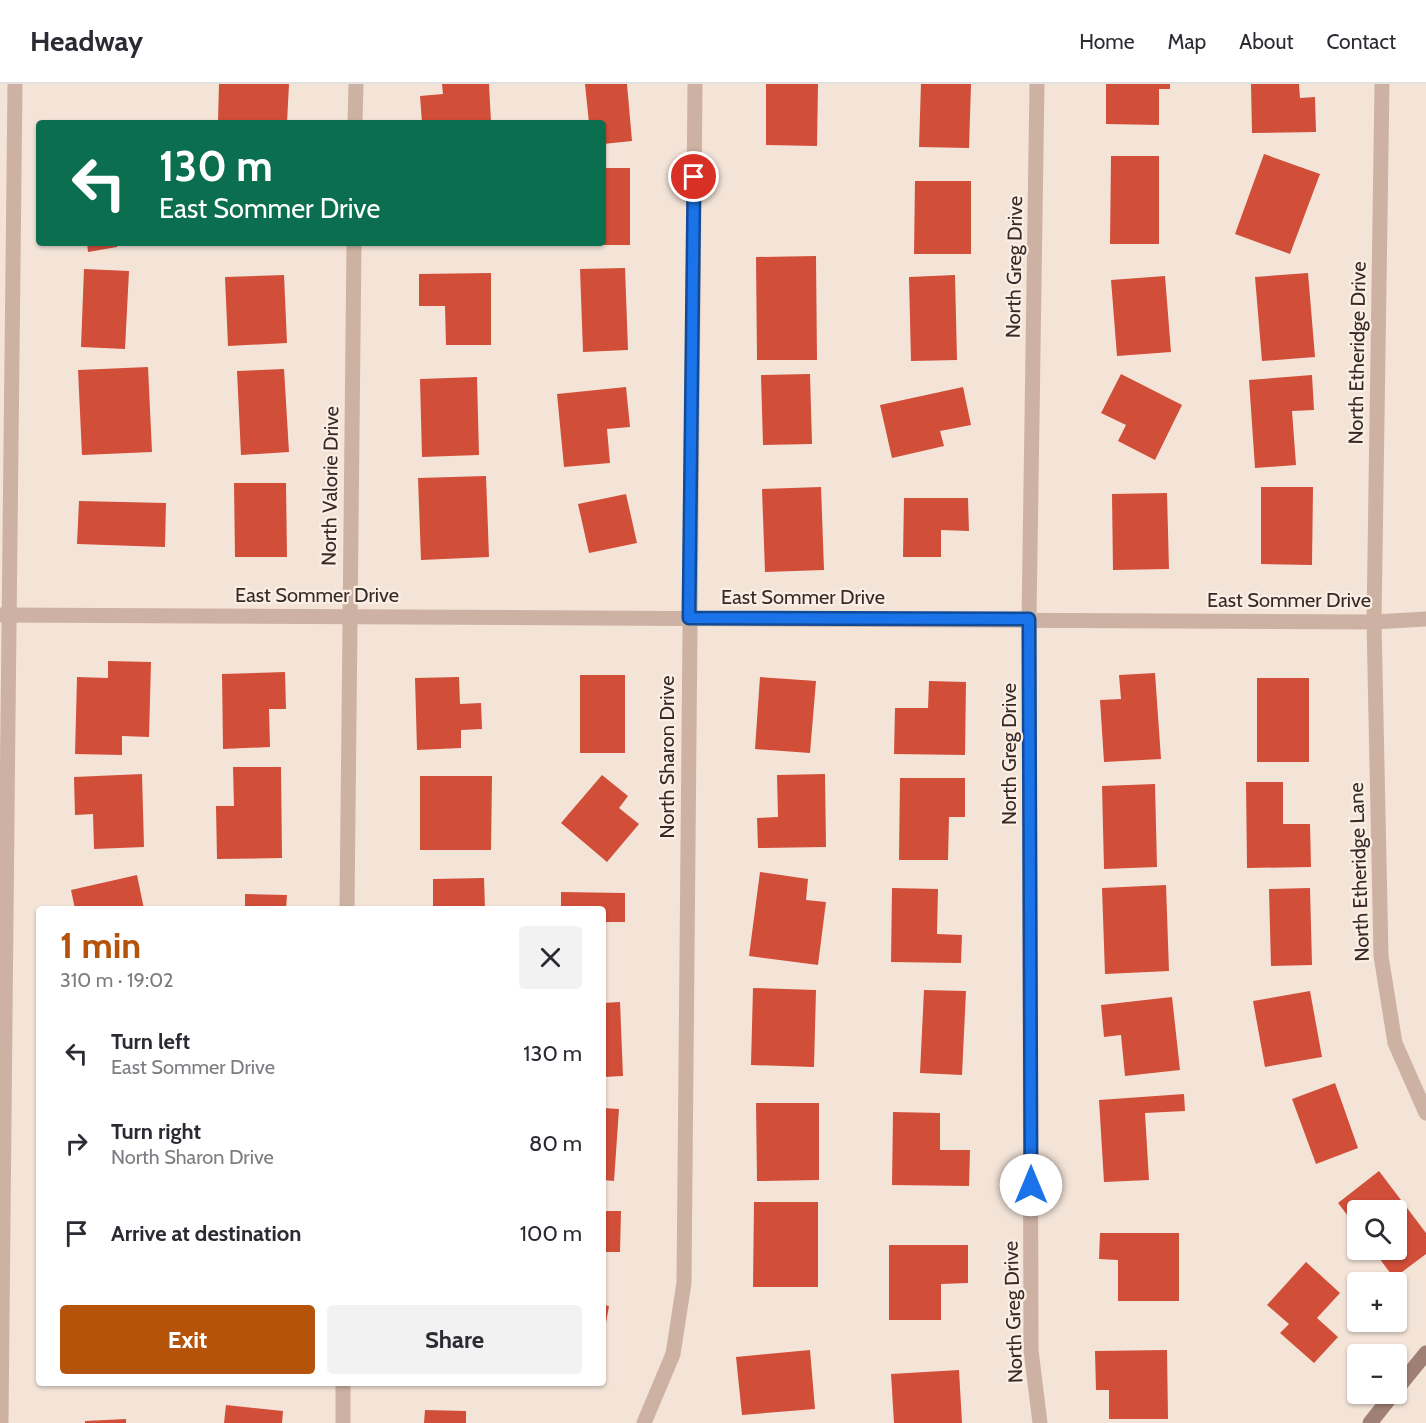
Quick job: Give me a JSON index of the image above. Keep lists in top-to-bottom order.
{
  "streets": {
    "street": [
      "North Greg Drive",
      "North Etheridge Drive",
      "North Valorie Drive",
      "East Sommer Drive",
      "North Sharon Drive",
      "North Etheridge Lane"
    ]
  },
  "crossings": [
    ["North Greg Drive", "East Sommer Drive"],
    ["North Etheridge Drive", "East Sommer Drive"],
    ["North Etheridge Drive", "North Etheridge Lane"],
    ["North Valorie Drive", "East Sommer Drive"],
    ["East Sommer Drive", "North Sharon Drive"],
    ["East Sommer Drive", "North Etheridge Lane"]
  ],
  "page": {
    "header": "Headway",
    "nav": [
      "Home",
      "Map",
      "About",
      "Contact"
    ],
    "turn": ["130 m", "East Sommer Drive"],
    "heading": ["1 min", "310 m · 19:02"],
    "list": [
      {
        "name": "Turn left",
        "note": "East Sommer Drive",
        "value": "130 m"
      },
      {
        "name": "Turn right",
        "note": "North Sharon Drive",
        "value": "80 m"
      },
      {
        "name": "Arrive at destination",
        "value": "100 m"
      }
    ],
    "map_buttons": ["+", "−"],
    "buttons": ["Exit", "Share"]
  }
}
